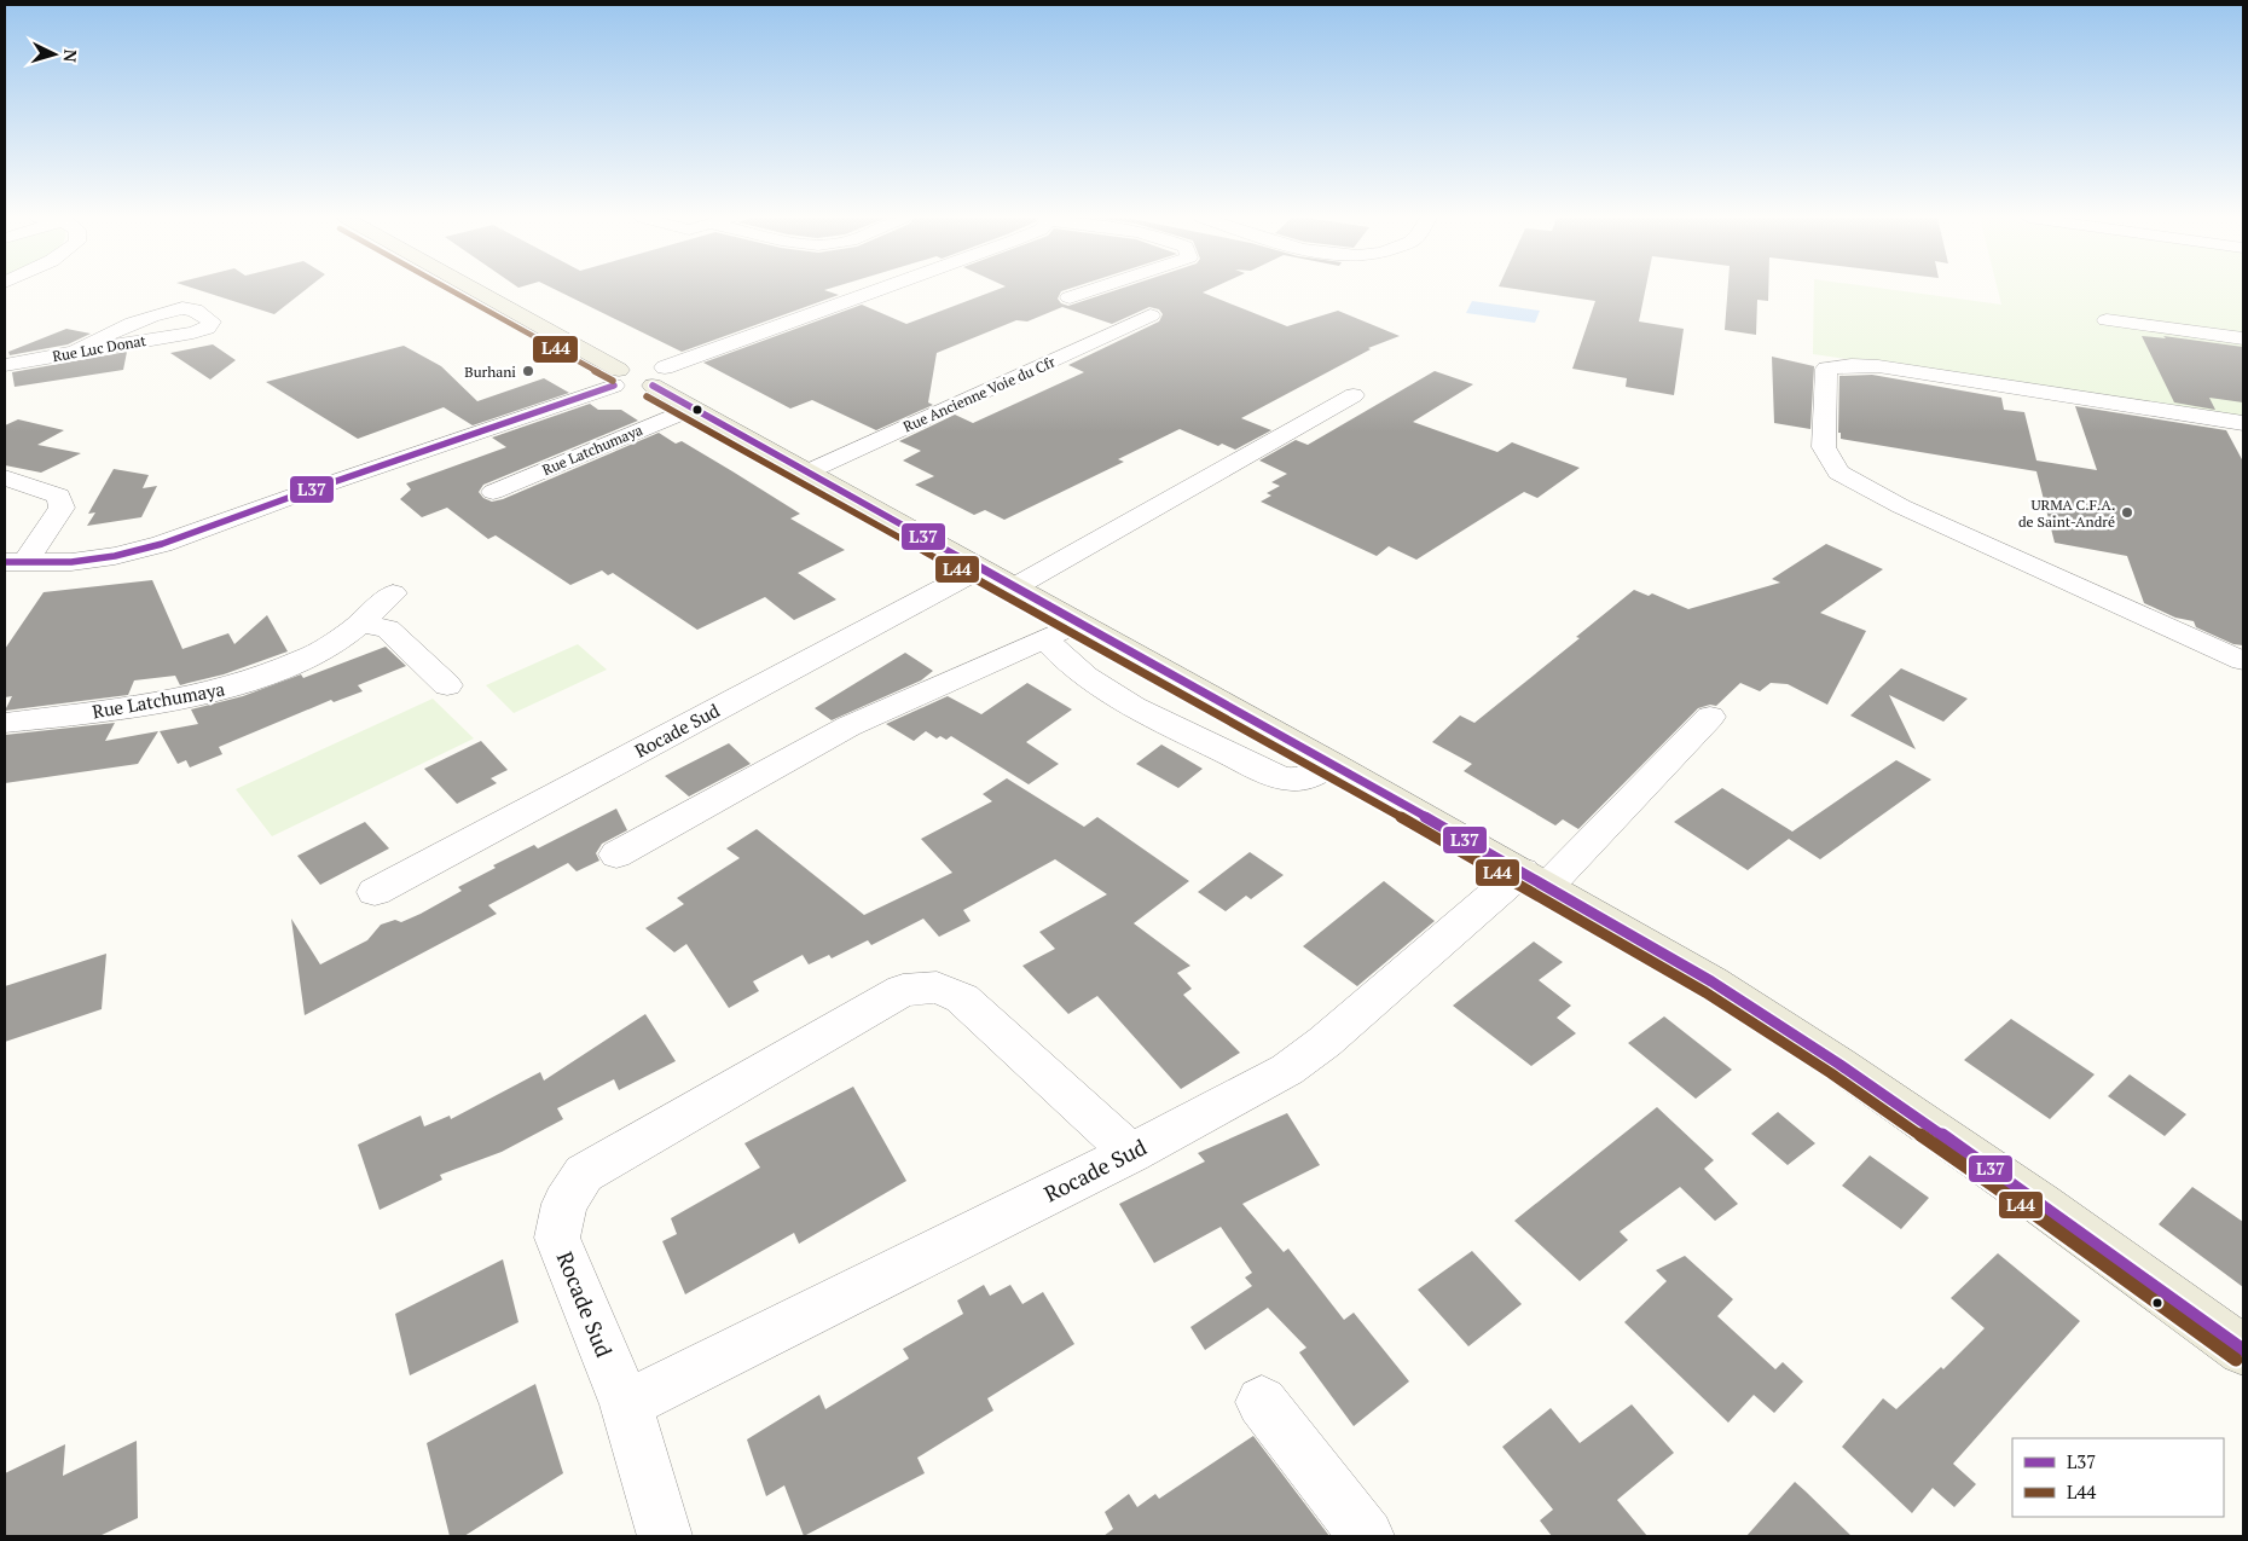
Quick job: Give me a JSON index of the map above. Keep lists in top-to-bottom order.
{
  "streets": {
    "street": [
      "Rue Luc Donat",
      "Rue Ancienne Voie du Cfr",
      "Rue Latchumaya",
      "Rocade Sud"
    ]
  },
  "places": ["Burhani", "URMA C.F.A. de Saint-André"],
  "lines": ["transit line L44", "transit line L37"],
  "legend": ["L37", "L44"],
  "north": "right"
}
